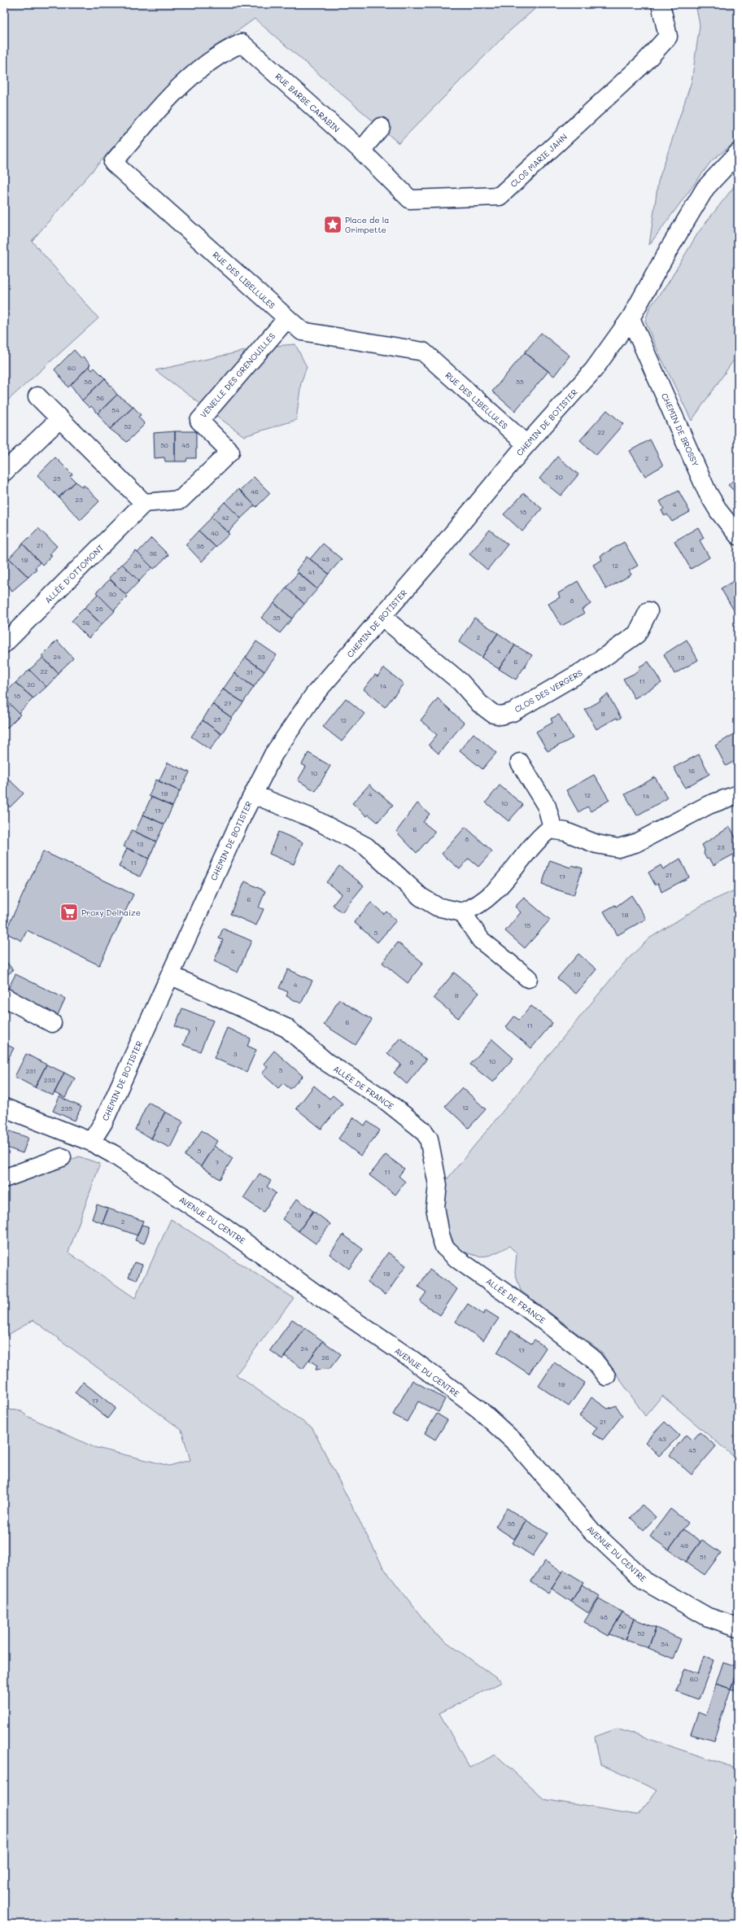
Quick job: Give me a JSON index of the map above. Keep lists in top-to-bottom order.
{
  "streets": {
    "street": [
      "RUE BARBE CARABIN",
      "CLOS MARIE JAHN",
      "RUE DES LIBELLULES",
      "VENELLE DES GRENOUILLES",
      "CHEMIN DE BOTISTER",
      "CHEMIN DE BROSSY",
      "ALLÉE D'OTTOMONT",
      "CLOS DES VERGERS",
      "ALLÉE DE FRANCE",
      "AVENUE DU CENTRE"
    ]
  },
  "crossings": [
    ["RUE BARBE CARABIN", "CLOS MARIE JAHN"],
    ["RUE BARBE CARABIN", "RUE DES LIBELLULES"],
    ["RUE DES LIBELLULES", "VENELLE DES GRENOUILLES"],
    ["RUE DES LIBELLULES", "CHEMIN DE BOTISTER"],
    ["VENELLE DES GRENOUILLES", "ALLÉE D'OTTOMONT"],
    ["CHEMIN DE BOTISTER", "CHEMIN DE BROSSY"],
    ["CHEMIN DE BOTISTER", "CLOS DES VERGERS"],
    ["CHEMIN DE BOTISTER", "ALLÉE DE FRANCE"],
    ["CHEMIN DE BOTISTER", "AVENUE DU CENTRE"]
  ],
  "places": {
    "place": ["Place de la Grimpette"],
    "supermarket": ["Proxy Delhaize"]
  },
  "house_numbers": [
    "60",
    "58",
    "55",
    "56",
    "54",
    "52",
    "22",
    "50",
    "48",
    "2",
    "20",
    "25",
    "46",
    "23",
    "44",
    "4",
    "18",
    "42",
    "40",
    "21",
    "38",
    "16",
    "6",
    "36",
    "43",
    "19",
    "34",
    "12",
    "41",
    "32",
    "39",
    "30",
    "8",
    "28",
    "35",
    "26",
    "2",
    "4",
    "24",
    "33",
    "13",
    "6",
    "22",
    "31",
    "11",
    "20",
    "14",
    "29",
    "18",
    "27",
    "9",
    "25",
    "12",
    "3",
    "23",
    "7",
    "5",
    "16",
    "10",
    "21",
    "19",
    "4",
    "12",
    "14",
    "10",
    "17",
    "15",
    "6",
    "8",
    "13",
    "23",
    "1",
    "11",
    "21",
    "17",
    "3",
    "6",
    "19",
    "15",
    "5",
    "4",
    "13",
    "4",
    "9",
    "6",
    "11",
    "1",
    "3",
    "10",
    "8",
    "5",
    "231",
    "233",
    "7",
    "12",
    "235",
    "1",
    "3",
    "9",
    "5",
    "7",
    "11",
    "11",
    "13",
    "2",
    "15",
    "17",
    "19",
    "13",
    "24",
    "17",
    "26",
    "19",
    "17",
    "21",
    "43",
    "45",
    "38",
    "47",
    "40",
    "49",
    "51",
    "42",
    "44",
    "46",
    "48",
    "50",
    "52",
    "54",
    "60"
  ]
}
